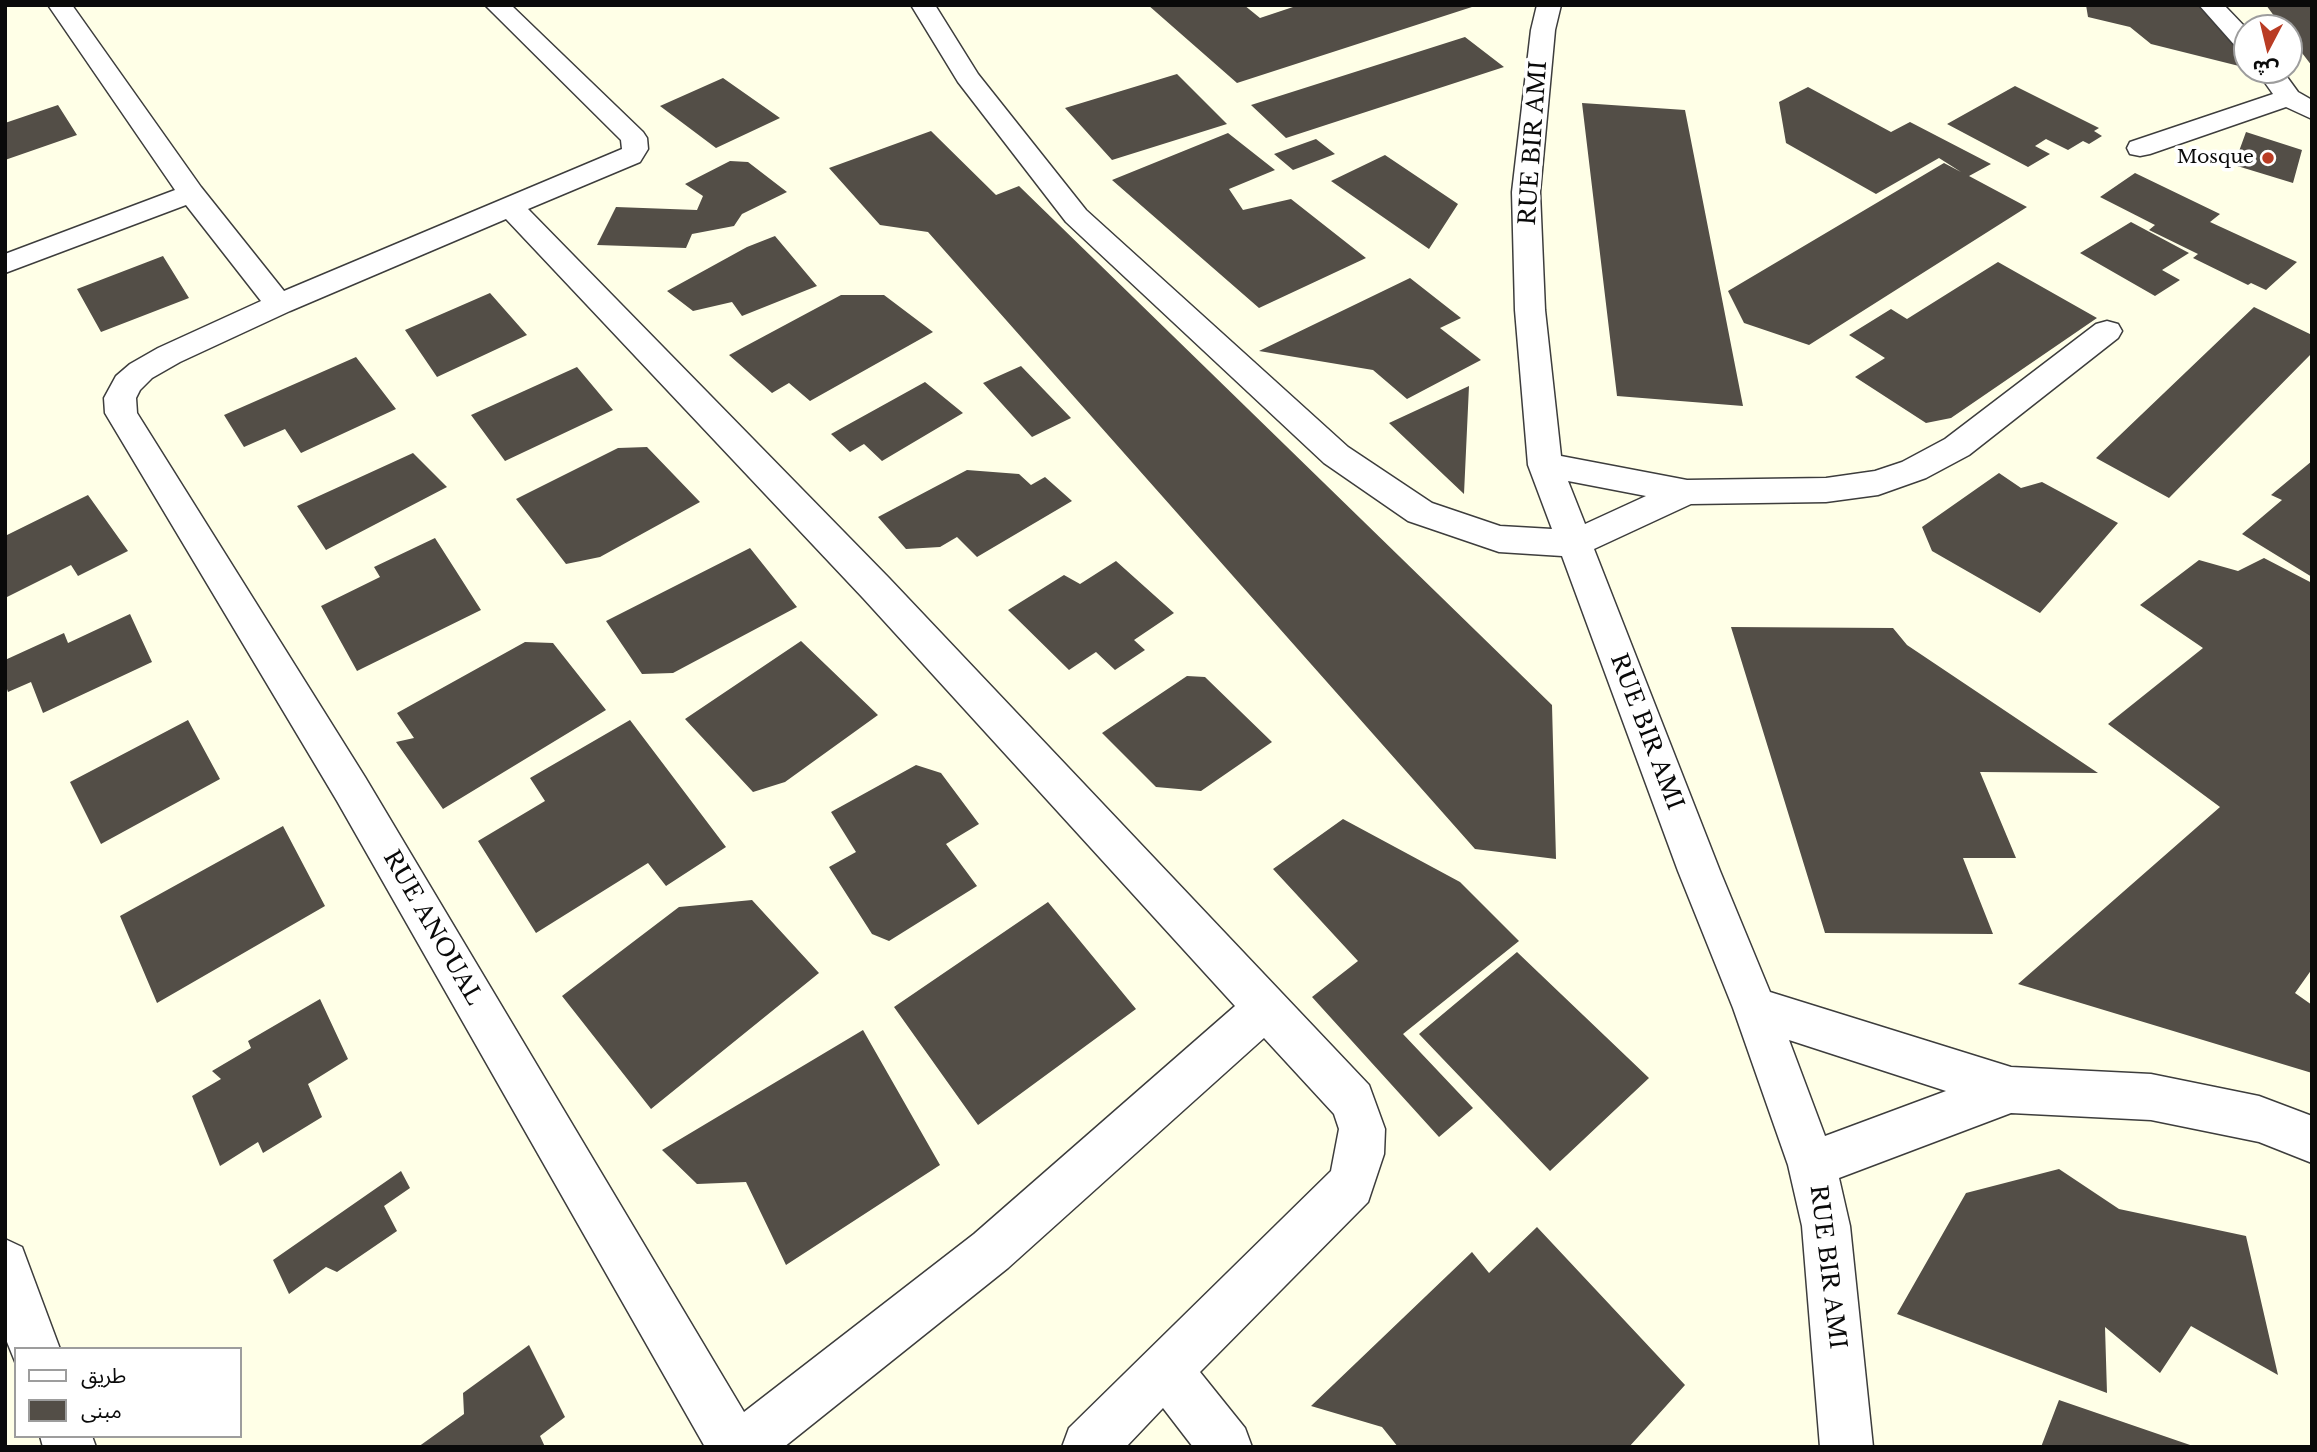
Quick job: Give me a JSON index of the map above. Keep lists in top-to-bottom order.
{
  "streets": {
    "street": ["RUE BIR AMI", "RUE ANOUAL"]
  },
  "places": ["Mosque"],
  "legend": ["طريق", "مبنى"],
  "north": "bottom"
}
